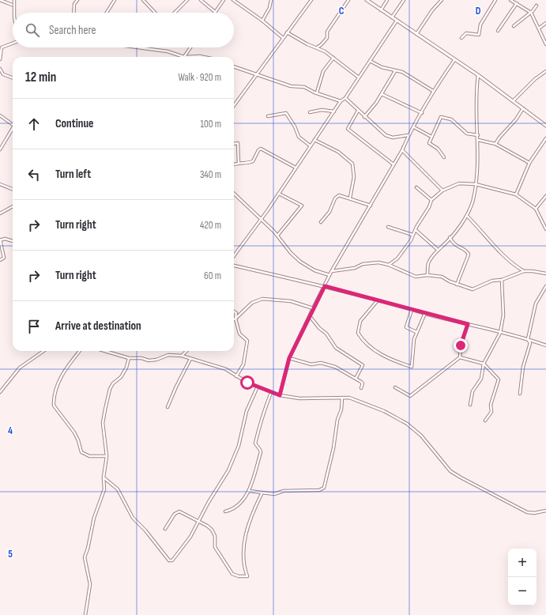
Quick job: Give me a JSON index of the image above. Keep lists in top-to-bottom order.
{
  "page": {
    "search": "Search here",
    "heading": ["12 min", "Walk · 920 m"],
    "list": [
      ["Continue", "100 m"],
      ["Turn left", "340 m"],
      ["Turn right", "420 m"],
      ["Turn right", "60 m"],
      "Arrive at destination"
    ],
    "map_buttons": ["+", "−"]
  },
  "grid": {
    "columns": ["C", "D"],
    "rows": ["4", "5"]
  }
}
